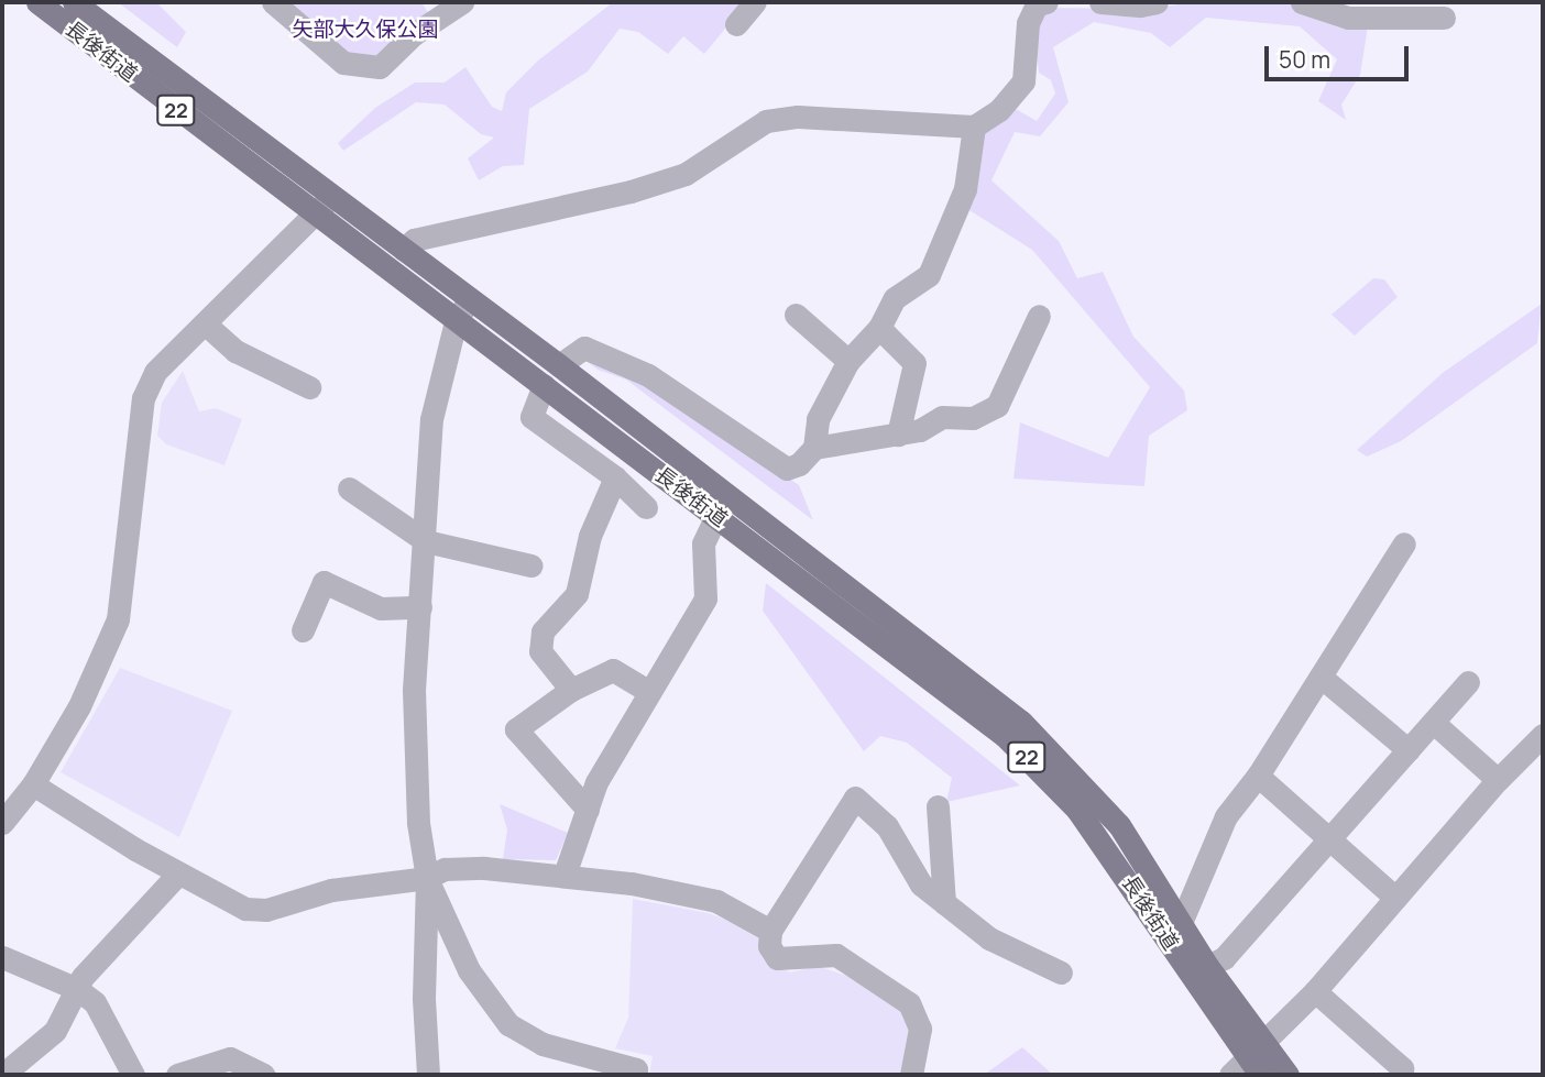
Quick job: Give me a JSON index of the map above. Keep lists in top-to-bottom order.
{
  "streets": {
    "main road": ["長後街道", "22"]
  },
  "parks": ["矢部大久保公園"],
  "scale_bar": "50 m"
}
